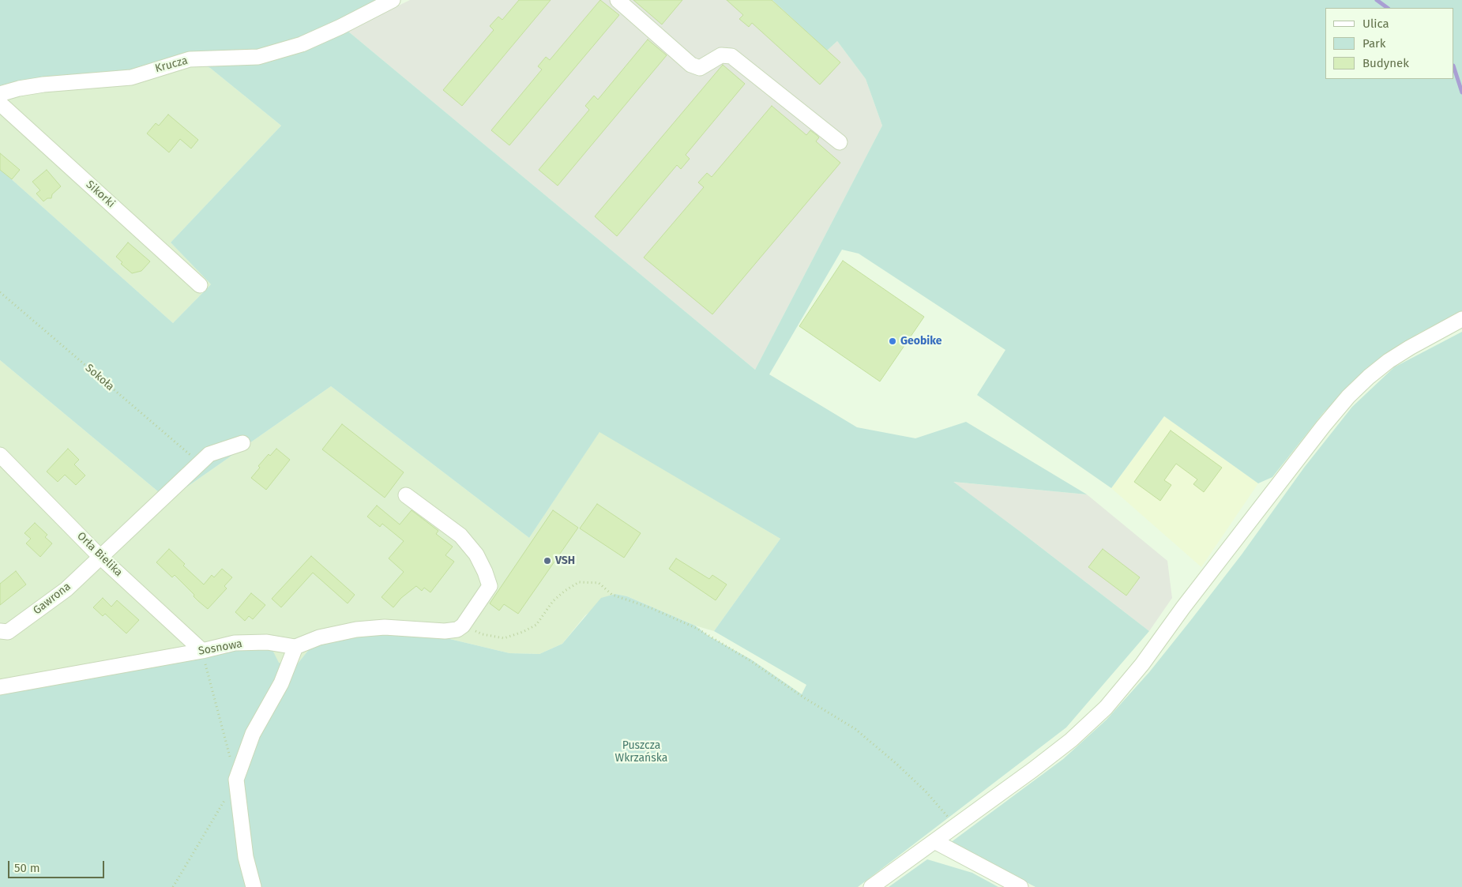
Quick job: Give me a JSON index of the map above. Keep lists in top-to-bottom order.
{
  "streets": {
    "street": [
      "Krucza",
      "Sikorki",
      "Orła Bielika",
      "Gawrona",
      "Sosnowa"
    ],
    "path": ["Sokoła"]
  },
  "crossings": [
    ["Sokoła", "Gawrona"],
    ["Orła Bielika", "Gawrona"],
    ["Orła Bielika", "Sosnowa"]
  ],
  "parks": ["Puszcza Wkrzańska"],
  "places": ["Geobike", "VSH"],
  "legend": ["Ulica", "Park", "Budynek"],
  "scale_bar": "50 m"
}
